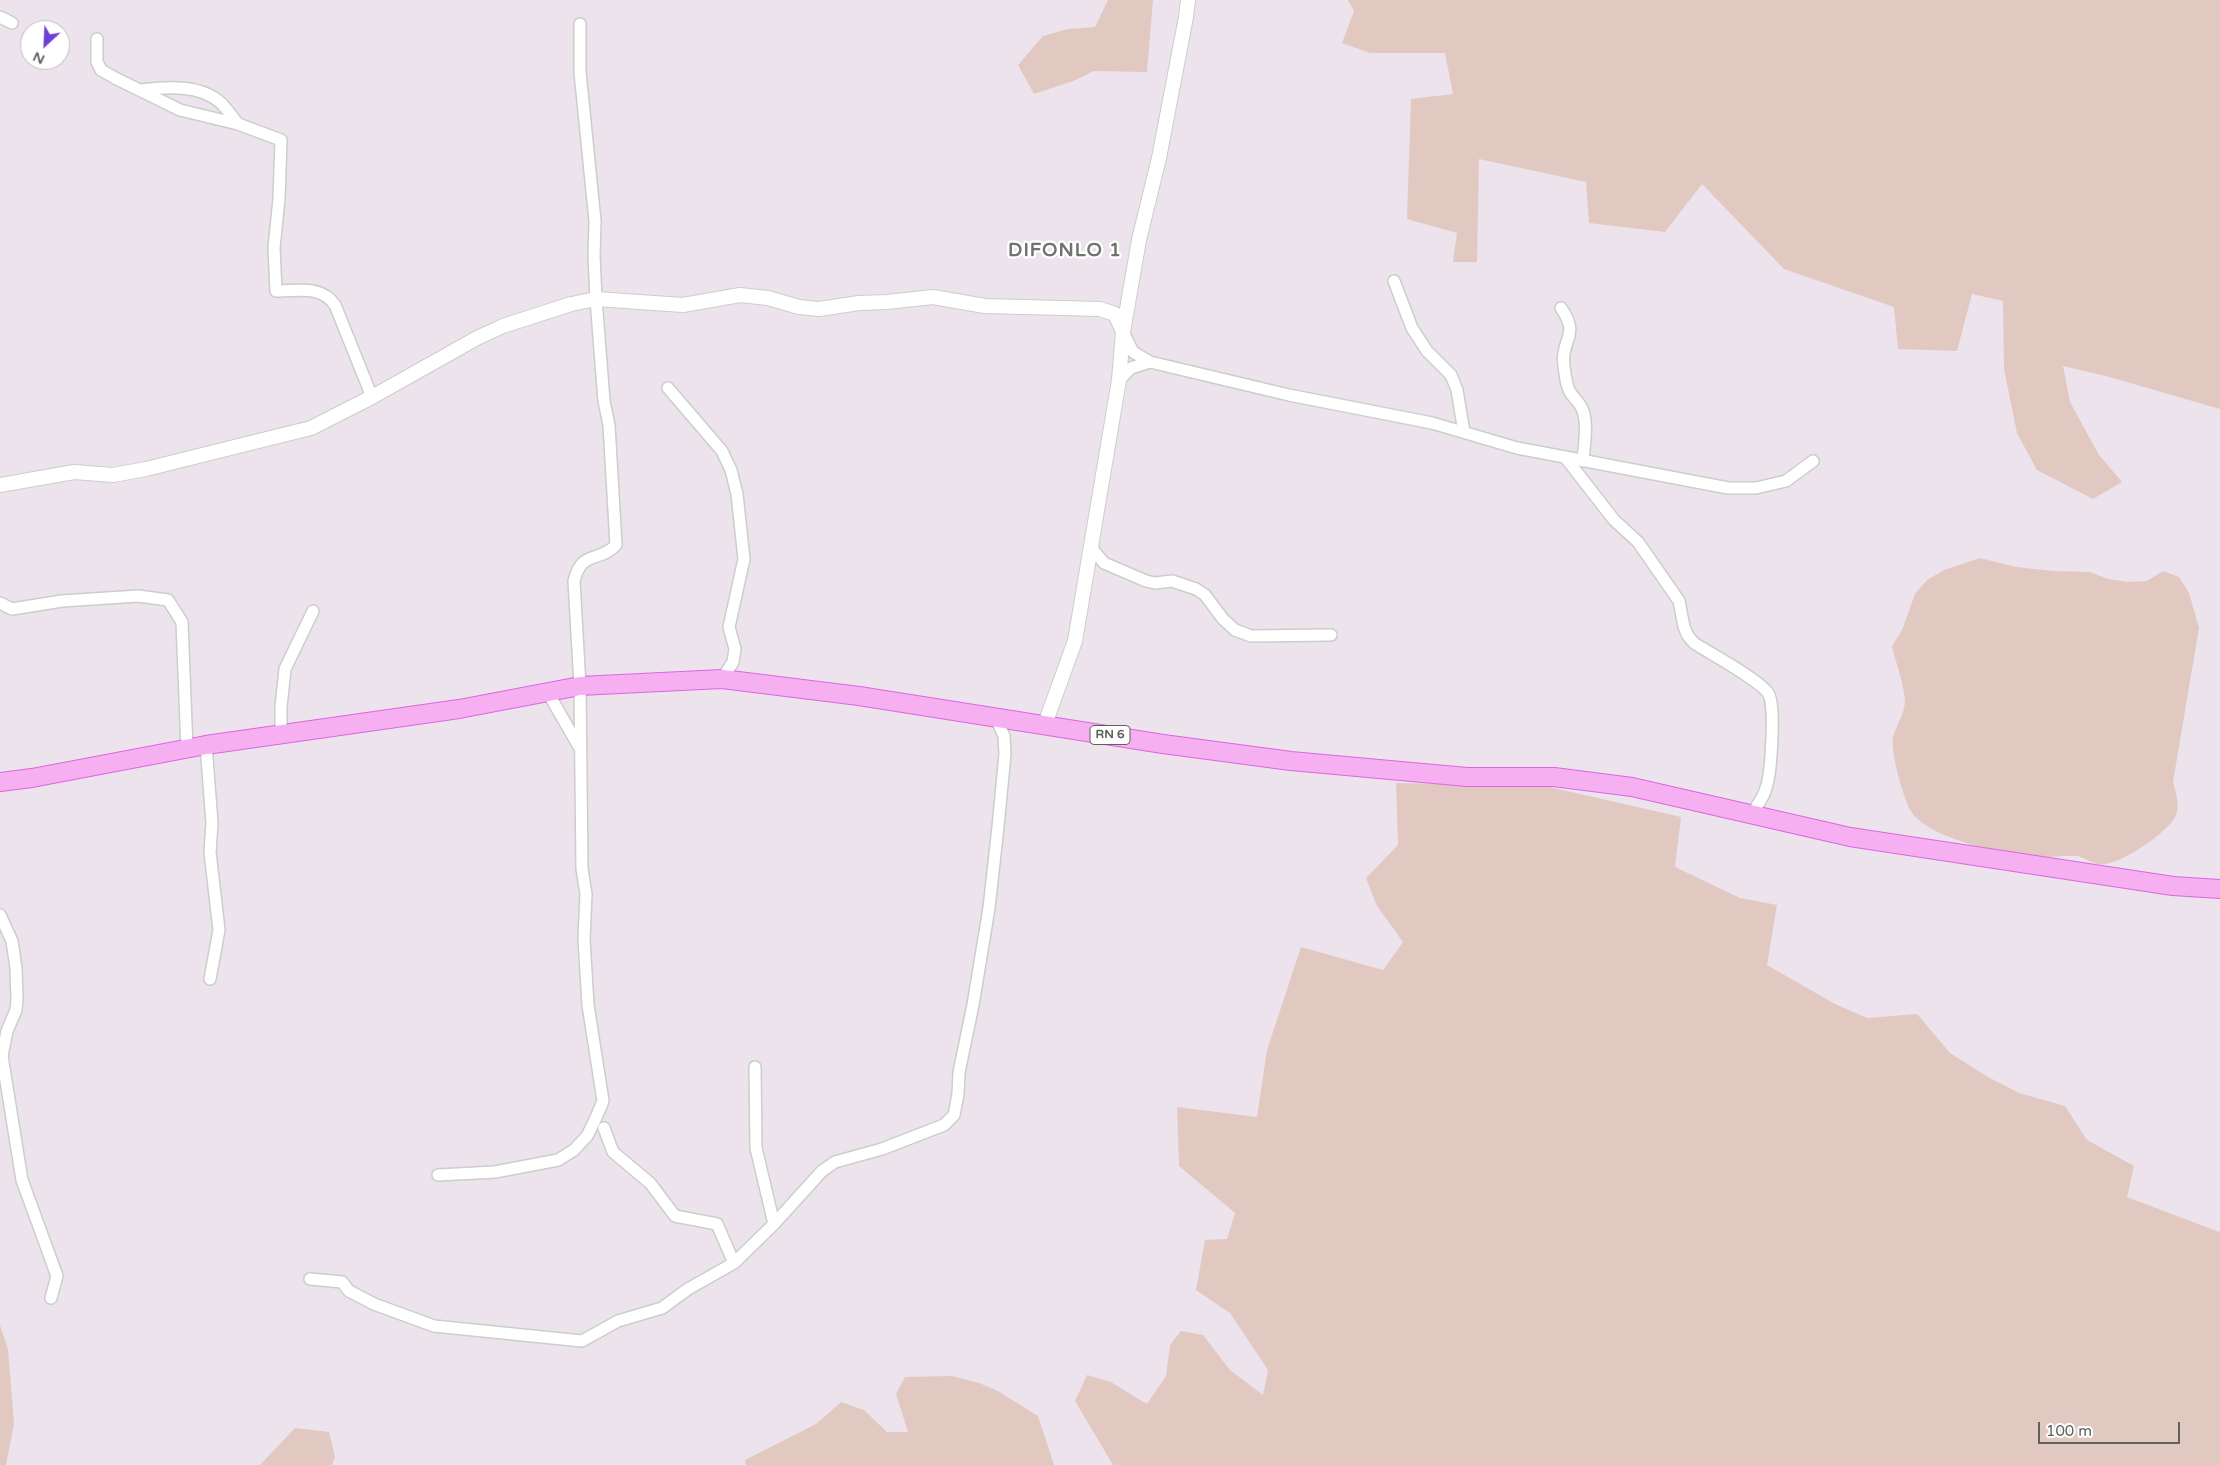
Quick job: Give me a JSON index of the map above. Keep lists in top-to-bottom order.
{
  "streets": {
    "main road": ["RN 6"]
  },
  "districts": ["DIFONLO 1"],
  "scale_bar": "100 m",
  "north": "bottom left"
}
